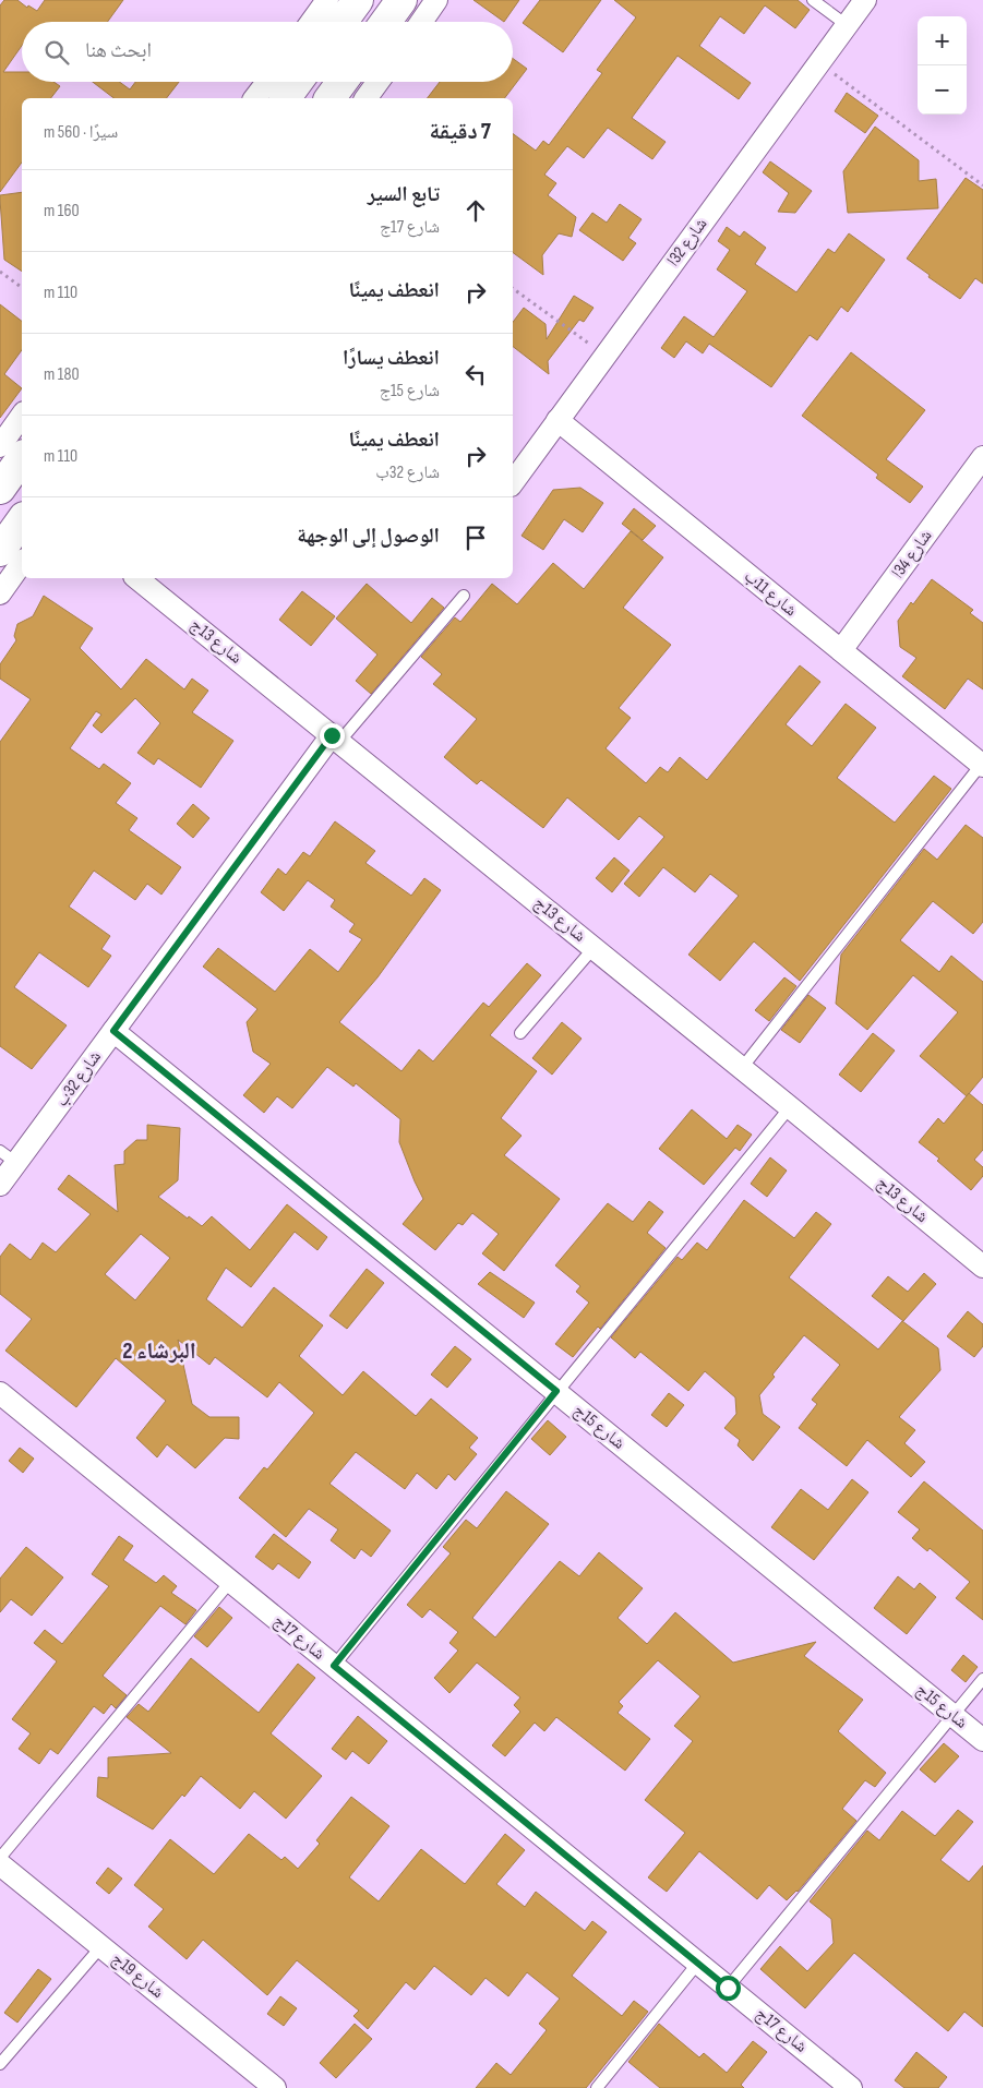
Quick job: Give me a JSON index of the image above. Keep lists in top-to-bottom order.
{
  "streets": {
    "street": [
      "شارع 32ا",
      "شارع 34ا",
      "شارع 11ب",
      "شارع 13ج",
      "شارع 32ب",
      "شارع 15ج",
      "شارع 17ج",
      "شارع 19ج"
    ]
  },
  "crossings": [
    ["شارع 32ا", "شارع 11ب"],
    ["شارع 34ا", "شارع 11ب"],
    ["شارع 13ج", "شارع 32ب"],
    ["شارع 32ب", "شارع 15ج"]
  ],
  "districts": ["البرشاء 2"],
  "page": {
    "map_buttons": ["+", "−"],
    "search": "ابحث هنا",
    "heading": ["7 دقيقة", "سيرًا · 560 m"],
    "list": [
      ["تابع السير", "شارع 17ج", "160 m"],
      ["انعطف يمينًا", "110 m"],
      ["انعطف يسارًا", "شارع 15ج", "180 m"],
      ["انعطف يمينًا", "شارع 32ب", "110 m"],
      "الوصول إلى الوجهة"
    ]
  }
}
